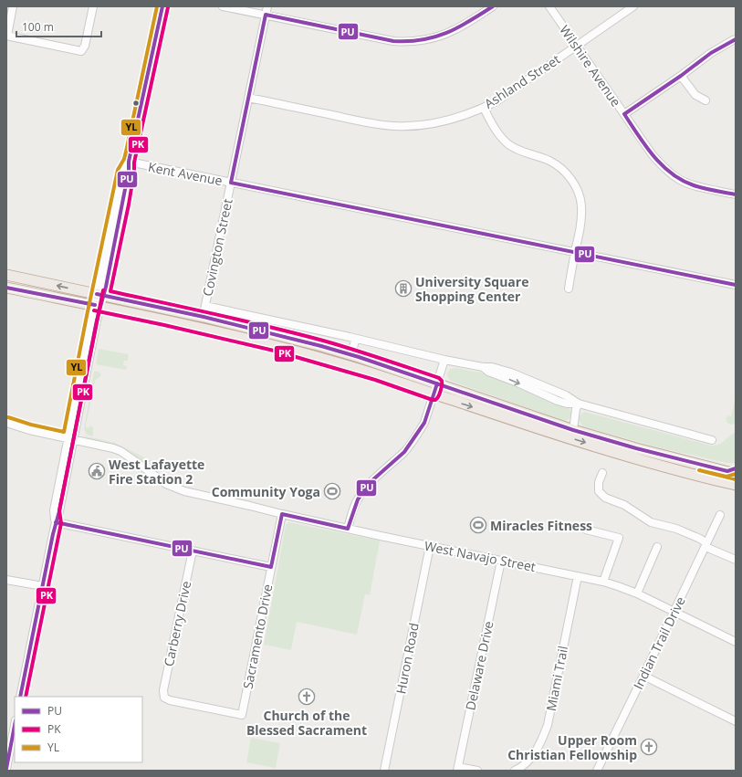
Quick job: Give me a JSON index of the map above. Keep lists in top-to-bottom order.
{
  "streets": {
    "street": [
      "Wilshire Avenue",
      "Ashland Street",
      "Kent Avenue",
      "Covington Street",
      "West Navajo Street",
      "Carberry Drive",
      "Sacramento Drive",
      "Indian Trail Drive",
      "Huron Road",
      "Delaware Drive",
      "Miami Trail"
    ]
  },
  "crossings": [
    ["Wilshire Avenue", "Ashland Street"],
    ["Ashland Street", "Covington Street"],
    ["Kent Avenue", "Covington Street"],
    ["West Navajo Street", "Sacramento Drive"],
    ["West Navajo Street", "Indian Trail Drive"],
    ["West Navajo Street", "Huron Road"],
    ["West Navajo Street", "Delaware Drive"],
    ["West Navajo Street", "Miami Trail"],
    ["Carberry Drive", "Sacramento Drive"]
  ],
  "places": {
    "building": ["University Square Shopping Center"],
    "public building": ["West Lafayette Fire Station 2"],
    "sports": ["Community Yoga", "Miracles Fitness"],
    "church": ["Church of the Blessed Sacrament", "Upper Room Christian Fellowship"]
  },
  "lines": ["transit line PU", "transit line YL", "transit line PK"],
  "legend": ["PU", "PK", "YL"],
  "scale_bar": "100 m"
}
